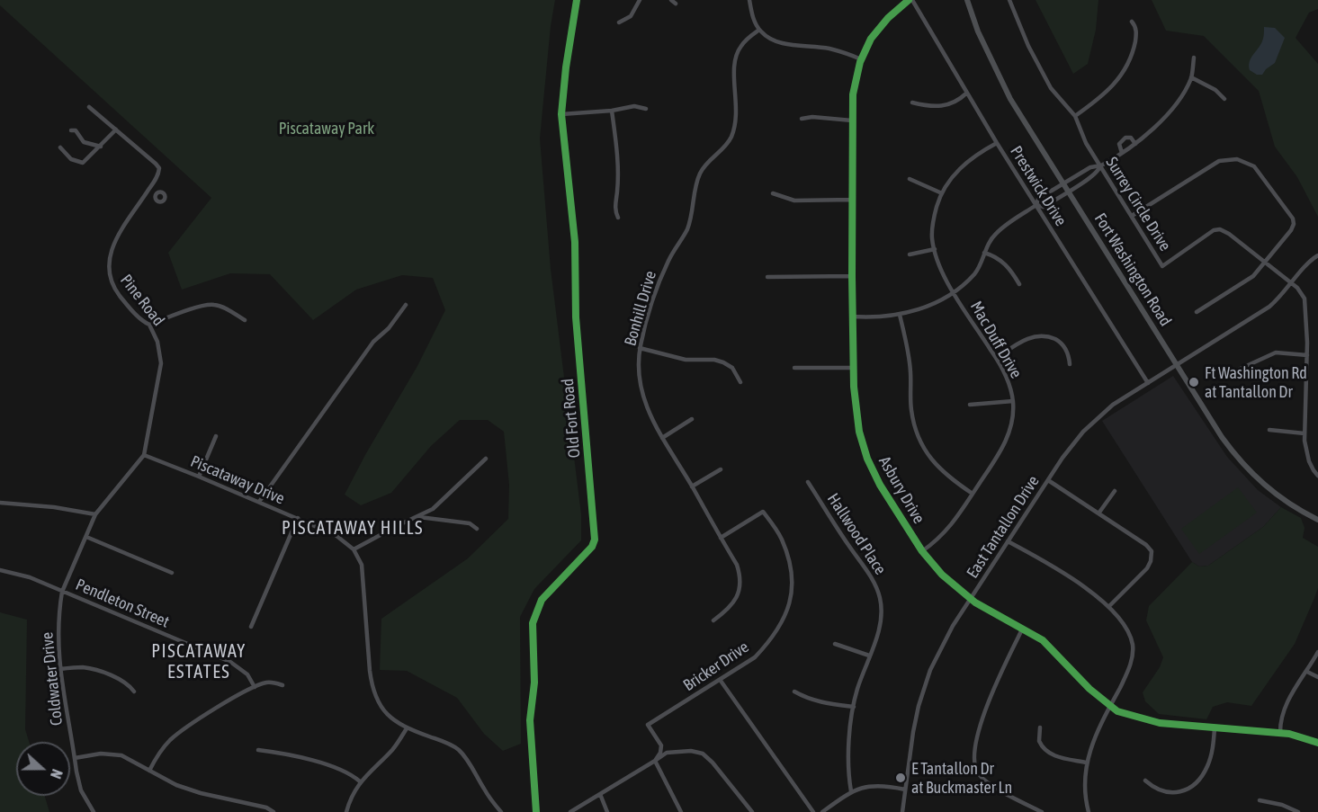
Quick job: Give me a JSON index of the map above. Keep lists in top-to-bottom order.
{
  "streets": {
    "main road": ["Fort Washington Road", "Old Fort Road"],
    "street": [
      "Prestwick Drive",
      "Surrey Circle Drive",
      "Pine Road",
      "Bonhill Drive",
      "Mac Duff Drive",
      "Piscataway Drive",
      "Asbury Drive",
      "East Tantallon Drive",
      "Hallwood Place",
      "Pendleton Street",
      "Bricker Drive",
      "Coldwater Drive"
    ]
  },
  "crossings": [
    ["Prestwick Drive", "Mac Duff Drive"],
    ["Prestwick Drive", "East Tantallon Drive"],
    ["Surrey Circle Drive", "East Tantallon Drive"],
    ["Fort Washington Road", "East Tantallon Drive"],
    ["Pine Road", "Piscataway Drive"],
    ["Bonhill Drive", "Bricker Drive"],
    ["Mac Duff Drive", "Asbury Drive"],
    ["Asbury Drive", "East Tantallon Drive"],
    ["Pendleton Street", "Coldwater Drive"]
  ],
  "districts": ["PISCATAWAY HILLS", "PISCATAWAY ESTATES"],
  "parks": ["Piscataway Park"],
  "places": ["Ft Washington Rd at Tantallon Dr", "E Tantallon Dr at Buckmaster Ln"],
  "north": "right"
}
